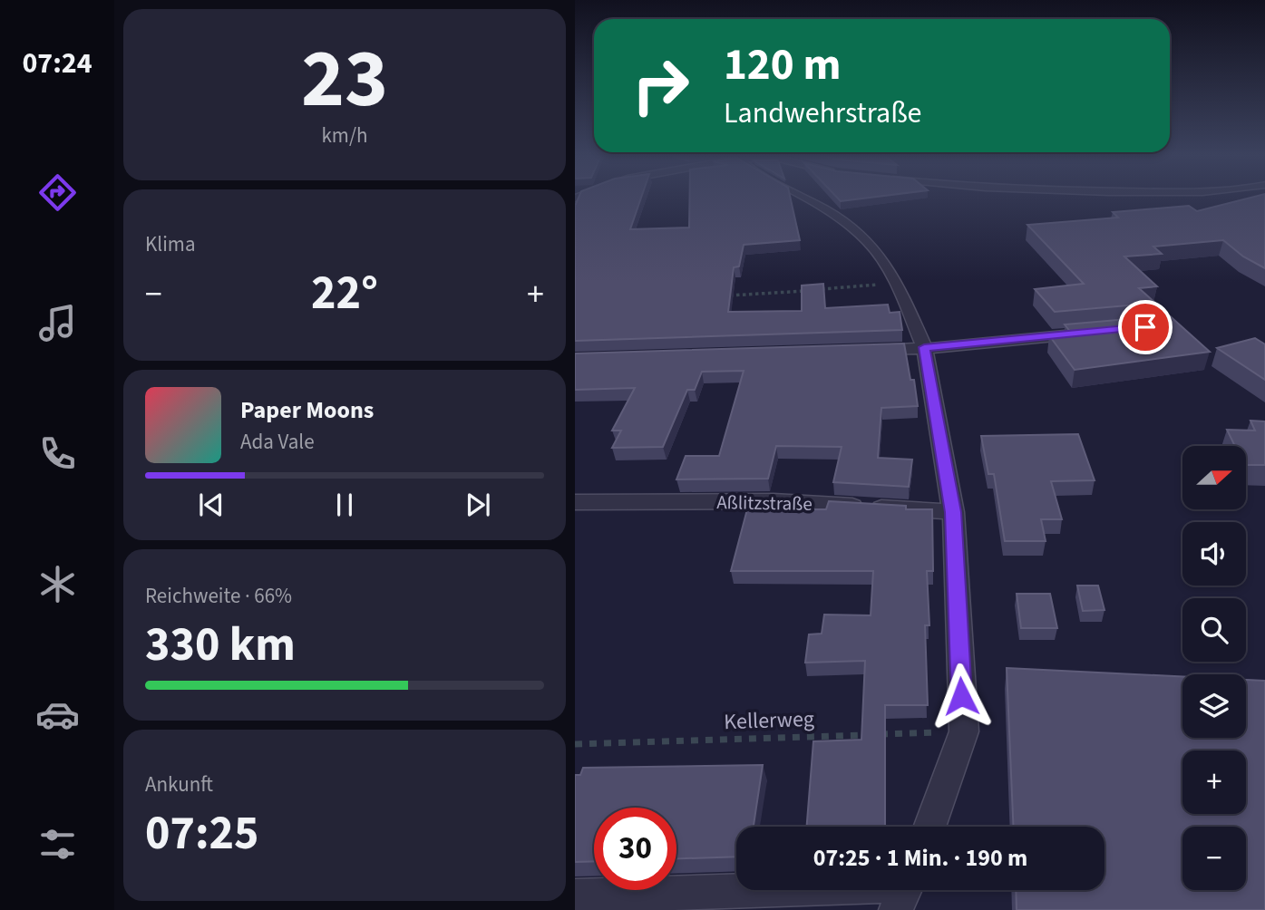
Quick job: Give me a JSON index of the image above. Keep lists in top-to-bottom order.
{
  "streets": {
    "street": ["Aßlitzstraße"],
    "path": ["Kellerweg"]
  },
  "north": "right",
  "page": {
    "tabs": "07:24",
    "tile": [
      ["23", "km/h"],
      "Klima",
      ["Reichweite · 66%", "330 km"],
      ["Ankunft", "07:25"]
    ],
    "turn": ["120 m", "Landwehrstraße"],
    "heat": ["−", "22°", "+"],
    "song": ["Paper Moons", "Ada Vale"],
    "map_buttons": ["+", "−"],
    "limit": "30",
    "trip": "07:25 · 1 Min. · 190 m"
  }
}
